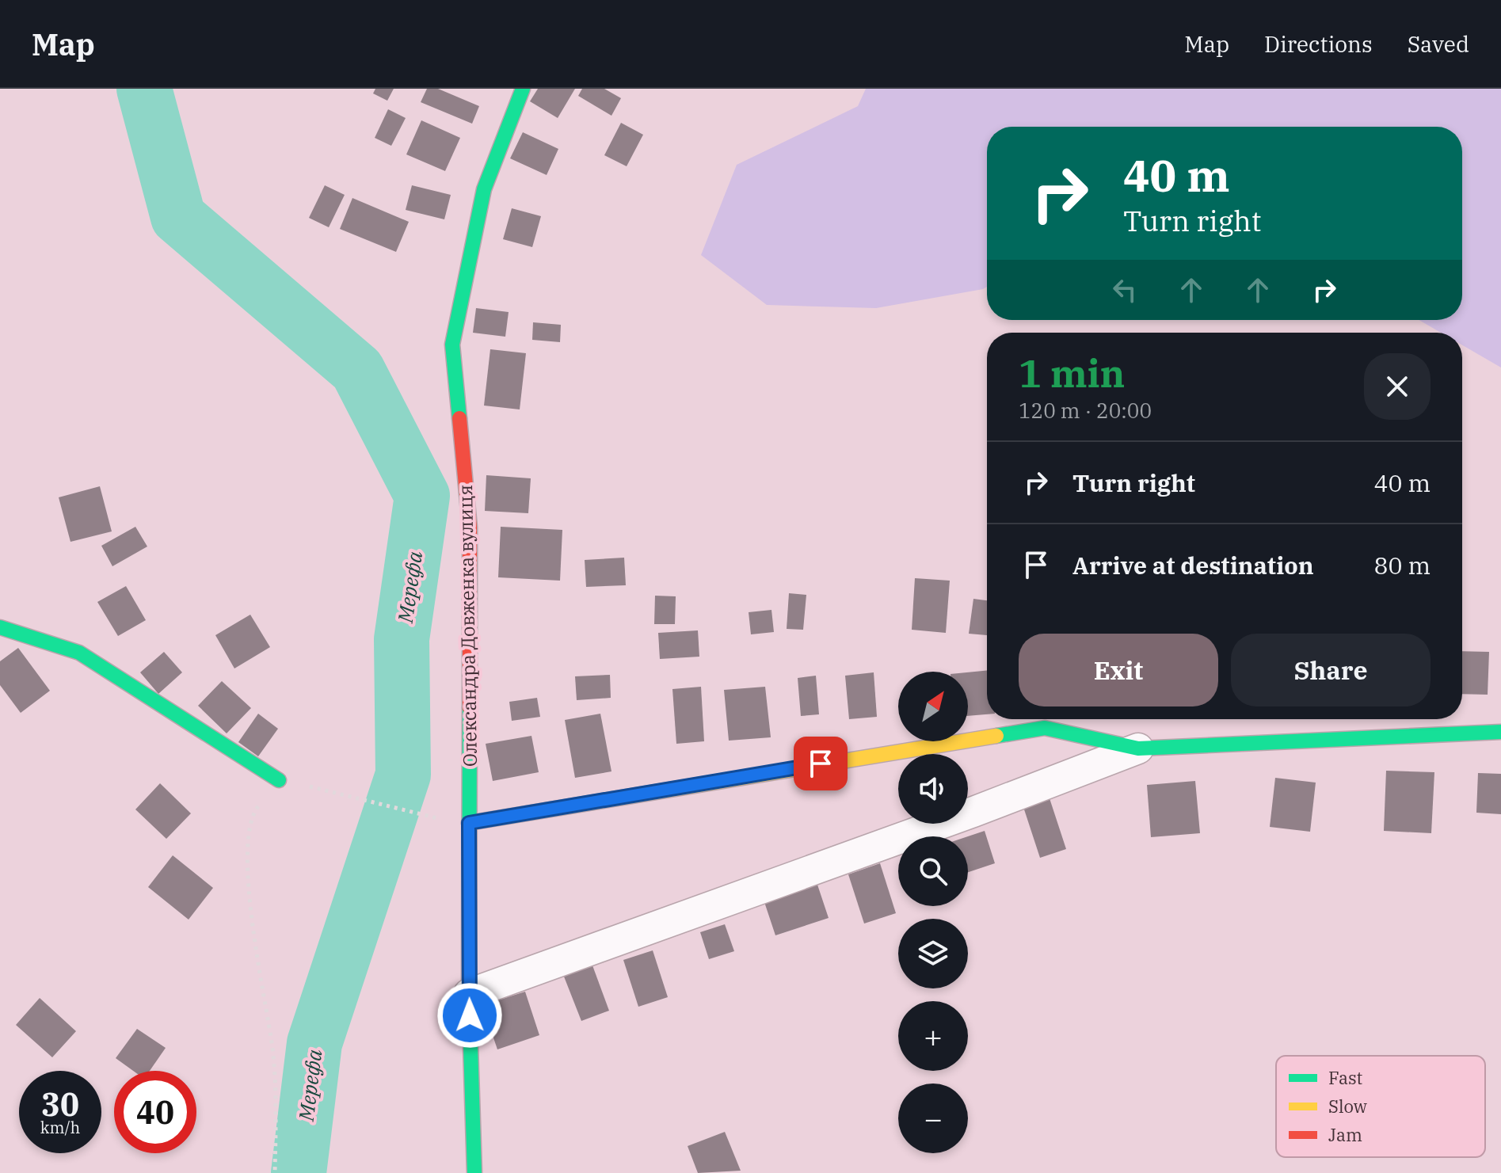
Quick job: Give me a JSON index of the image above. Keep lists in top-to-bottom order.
{
  "streets": {
    "street": ["Олександра Довженка вулиця"]
  },
  "water": ["Мерефа"],
  "legend": ["Fast", "Slow", "Jam"],
  "north": "top right",
  "page": {
    "header": "Map",
    "nav": ["Map", "Directions", "Saved"],
    "turn": ["40 m", "Turn right"],
    "heading": ["1 min", "120 m · 20:00"],
    "list": [
      {
        "name": "Turn right",
        "value": "40 m"
      },
      {
        "name": "Arrive at destination",
        "value": "80 m"
      }
    ],
    "buttons": ["Exit", "Share"],
    "map_buttons": ["+", "−"],
    "speed": "30 km/h",
    "limit": "40"
  }
}
